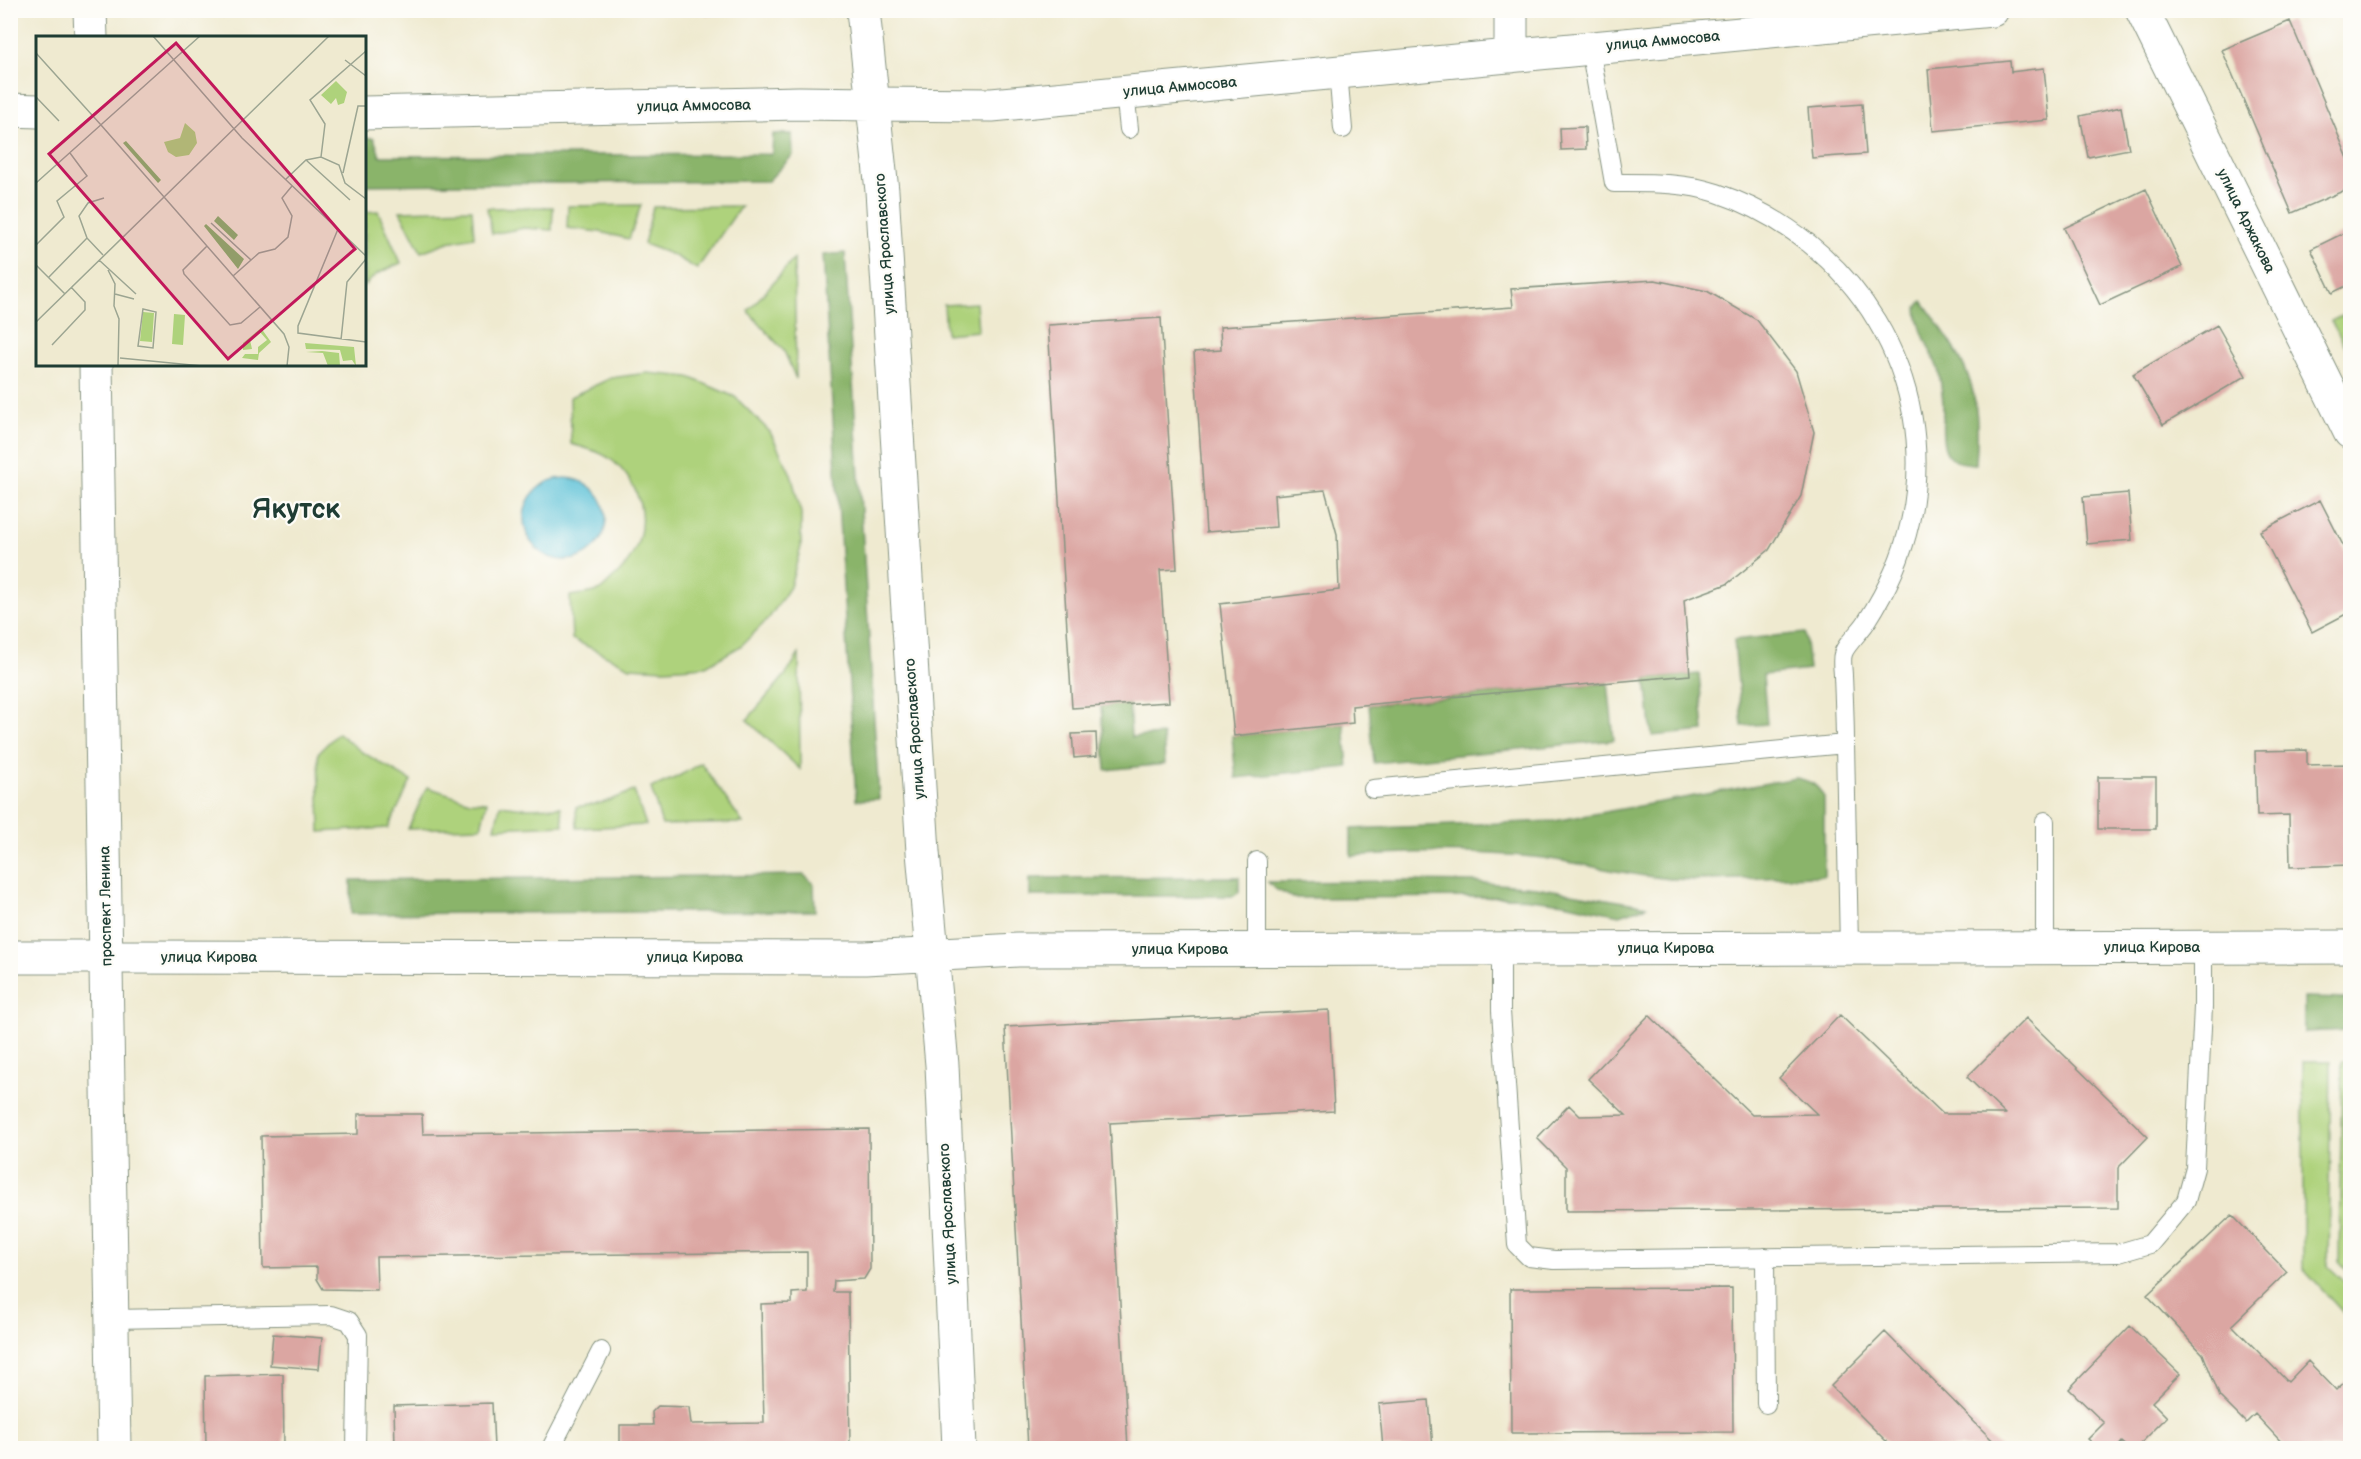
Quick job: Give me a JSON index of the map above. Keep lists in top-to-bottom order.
{
  "streets": {
    "street": [
      "улица Аммосова",
      "улица Аржакова",
      "улица Ярославского",
      "проспект Ленина",
      "улица Кирова"
    ]
  },
  "crossings": [
    ["улица Аммосова", "улица Ярославского"],
    ["улица Ярославского", "улица Кирова"],
    ["проспект Ленина", "улица Кирова"]
  ],
  "districts": ["Якутск"]
}
